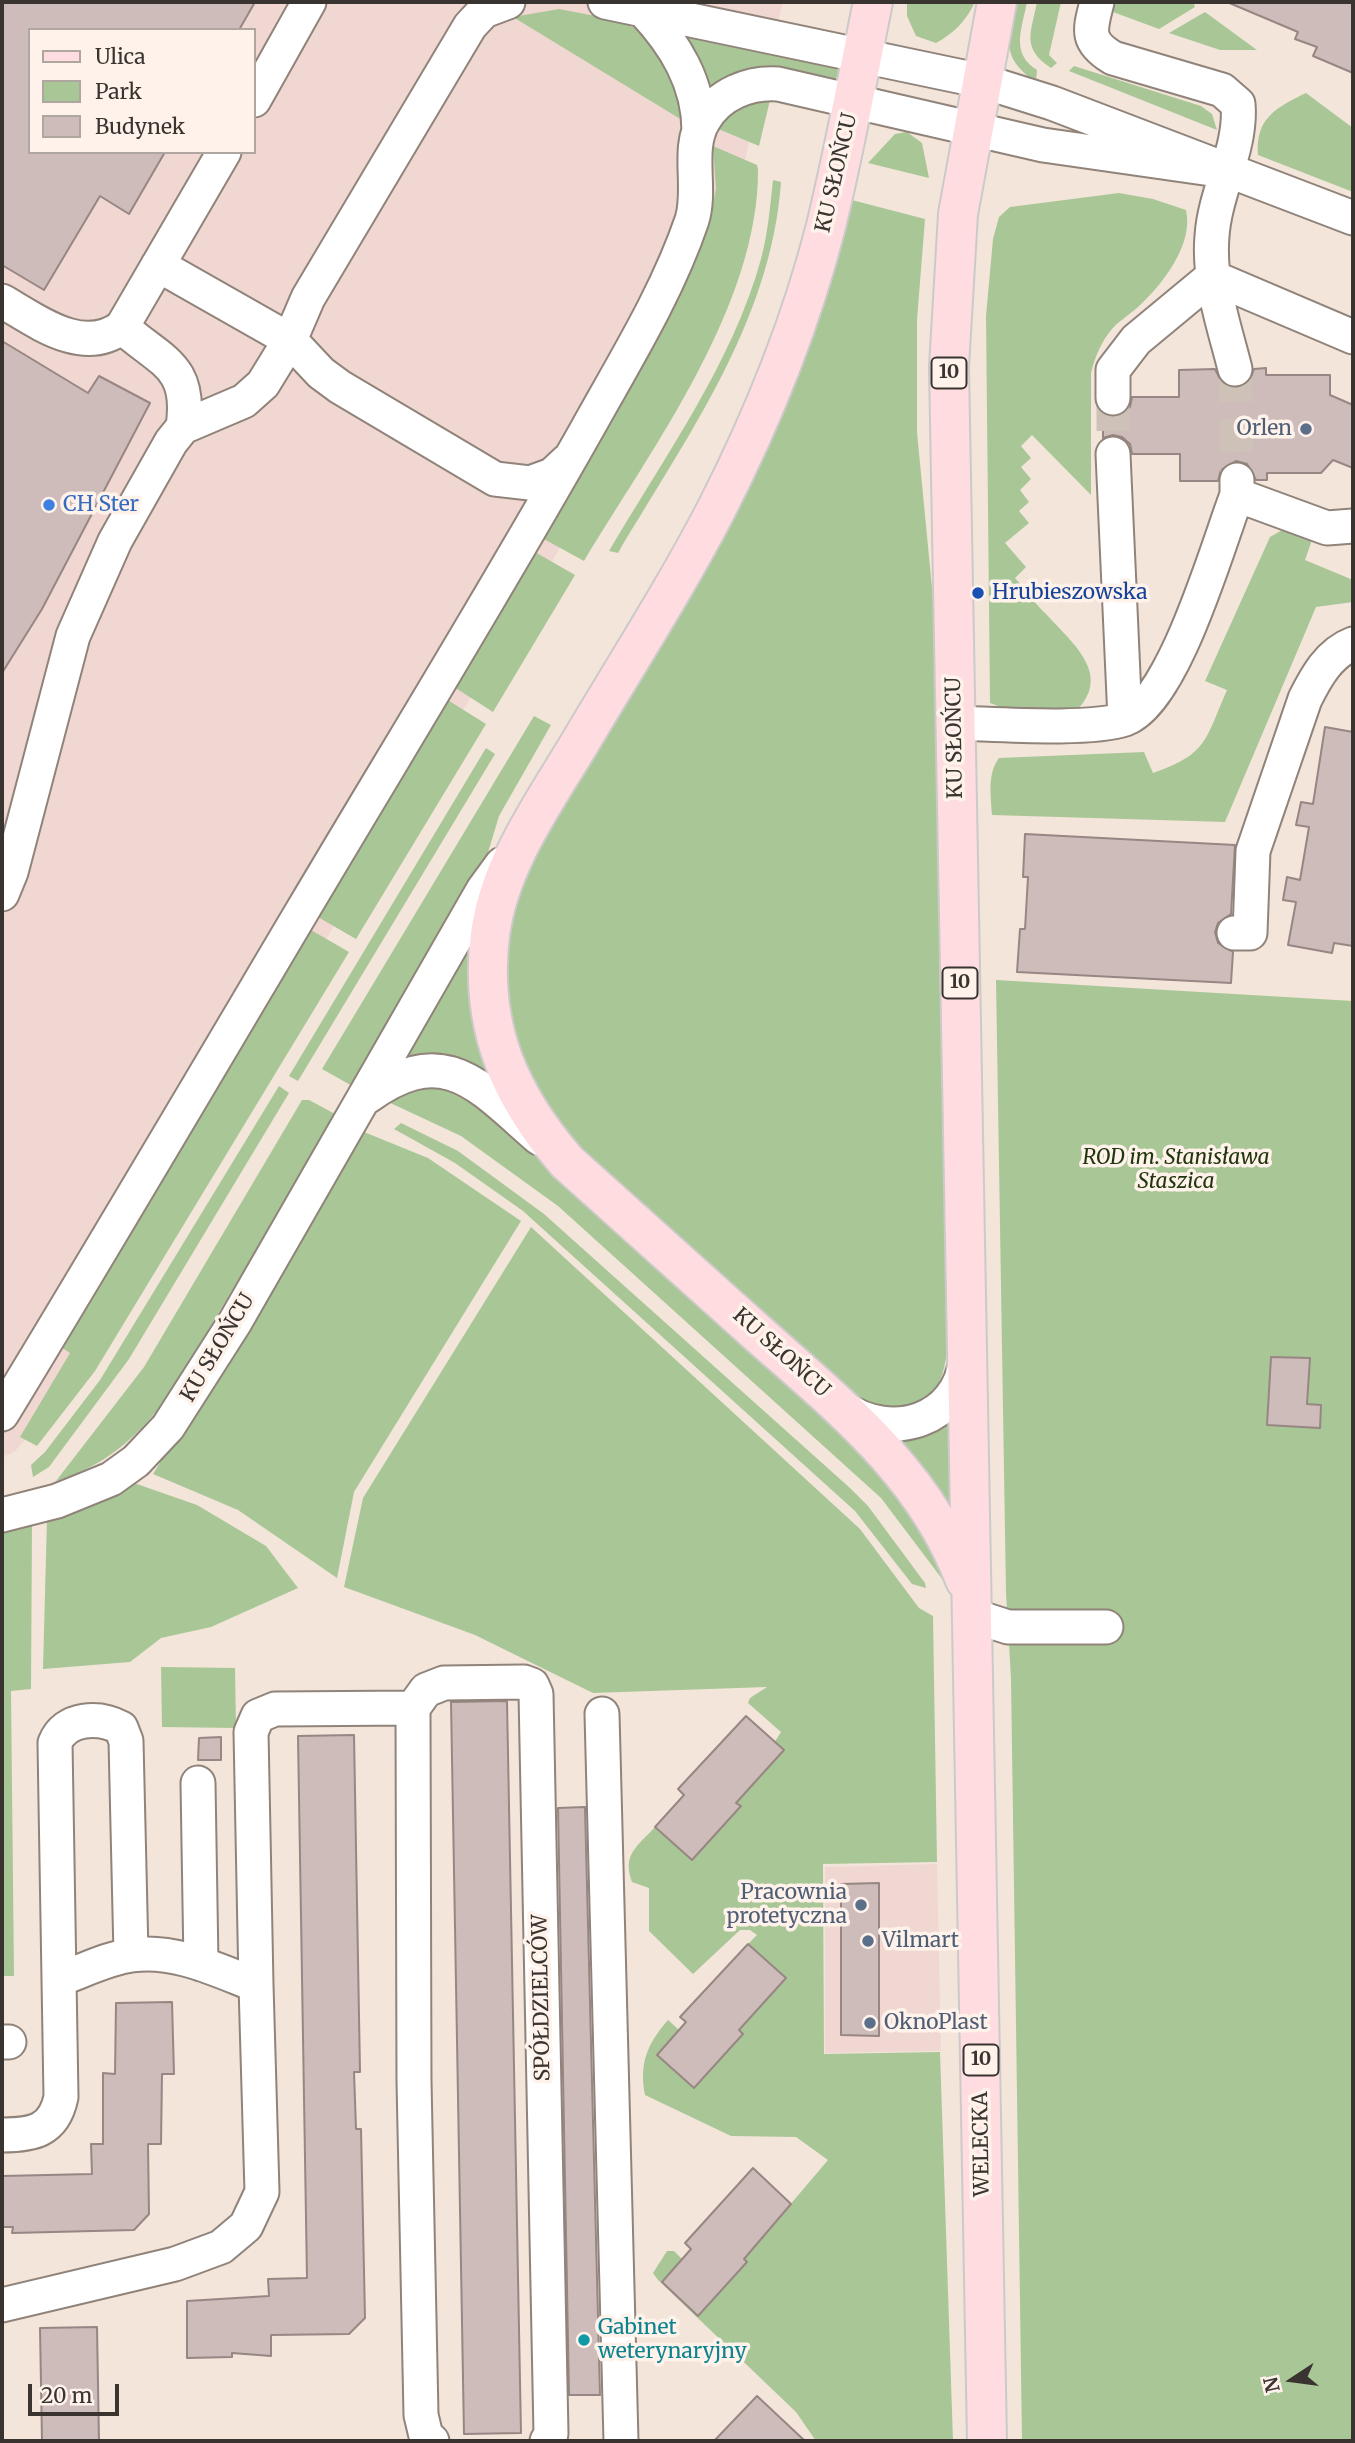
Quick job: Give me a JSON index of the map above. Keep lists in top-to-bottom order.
{
  "streets": {
    "main road": ["KU SŁOŃCU", "10", "WELECKA"],
    "street": ["SPÓŁDZIELCÓW"]
  },
  "crossings": [
    ["KU SŁOŃCU", "WELECKA"]
  ],
  "parks": ["ROD im. Stanisława Staszica"],
  "places": [
    "Orlen",
    "CH Ster",
    "Hrubieszowska",
    "Pracownia protetyczna",
    "Vilmart",
    "OknoPlast",
    "Gabinet weterynaryjny"
  ],
  "legend": ["Ulica", "Park", "Budynek"],
  "scale_bar": "20 m",
  "north": "left"
}
